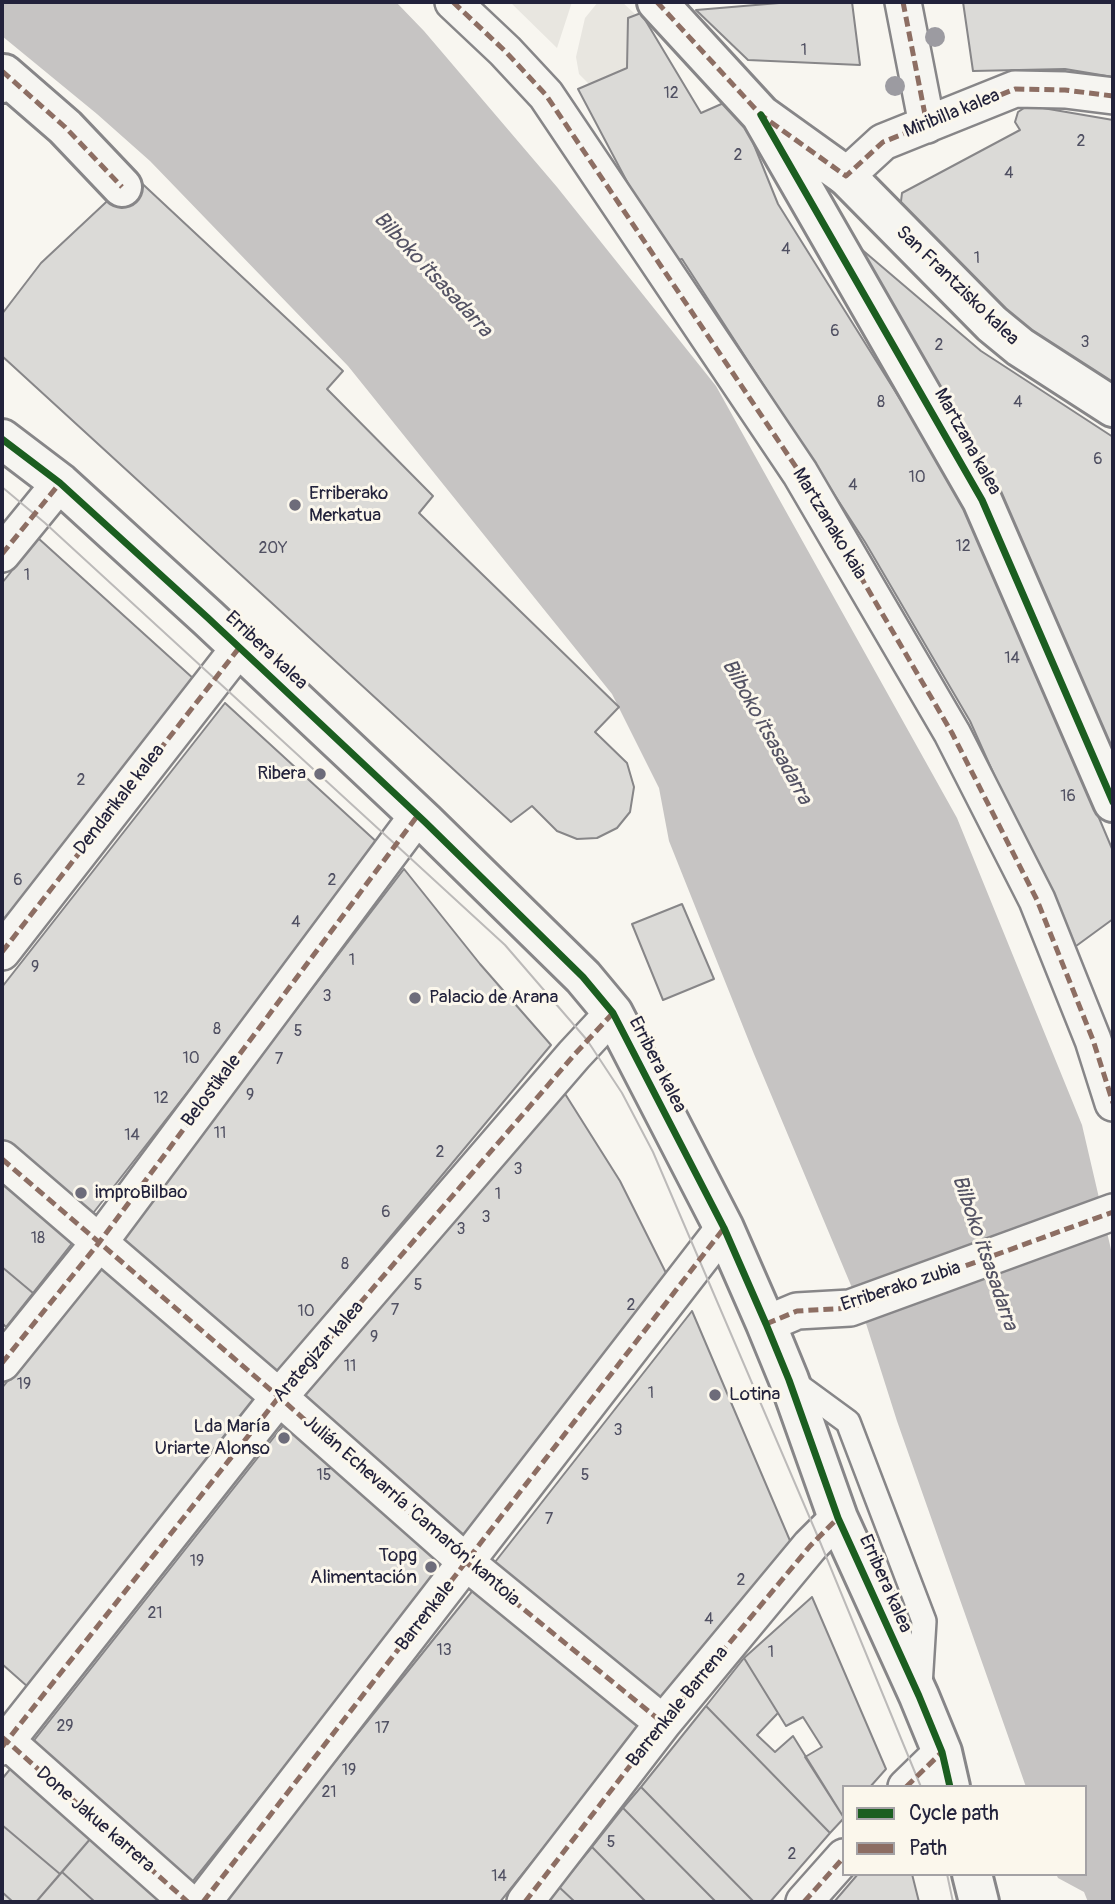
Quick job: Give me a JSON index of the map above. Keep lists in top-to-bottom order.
{
  "streets": {
    "street": [
      "Miribilla kalea",
      "San Frantzisko kalea",
      "Martzana kalea",
      "Martzanako kaia",
      "Erribera kalea",
      "Dendarikale kalea",
      "Belostikale",
      "Erriberako zubia",
      "Arategizar kalea",
      "Julián Echevarría 'Camarón' kantoia",
      "Barrenkale",
      "Barrenkale Barrena",
      "Done Jakue karrera"
    ]
  },
  "crossings": [
    ["Miribilla kalea", "San Frantzisko kalea"],
    ["San Frantzisko kalea", "Martzana kalea"],
    ["Erribera kalea", "Dendarikale kalea"],
    ["Erribera kalea", "Belostikale"],
    ["Erribera kalea", "Erriberako zubia"],
    ["Erribera kalea", "Arategizar kalea"],
    ["Erribera kalea", "Barrenkale"],
    ["Erribera kalea", "Barrenkale Barrena"],
    ["Belostikale", "Julián Echevarría 'Camarón' kantoia"],
    ["Arategizar kalea", "Julián Echevarría 'Camarón' kantoia"],
    ["Arategizar kalea", "Done Jakue karrera"],
    ["Julián Echevarría 'Camarón' kantoia", "Barrenkale"],
    ["Julián Echevarría 'Camarón' kantoia", "Barrenkale Barrena"]
  ],
  "water": ["Bilboko itsasadarra"],
  "places": [
    "Erriberako Merkatua",
    "Ribera",
    "Palacio de Arana",
    "improBilbao",
    "Lotina",
    "Lda María Uriarte Alonso",
    "Topg Alimentación"
  ],
  "house_numbers": [
    "1",
    "12",
    "2",
    "2",
    "4",
    "4",
    "1",
    "6",
    "3",
    "2",
    "8",
    "4",
    "6",
    "10",
    "4",
    "12",
    "20Y",
    "1",
    "14",
    "2",
    "16",
    "6",
    "2",
    "4",
    "1",
    "9",
    "3",
    "8",
    "5",
    "10",
    "7",
    "9",
    "12",
    "11",
    "14",
    "2",
    "3",
    "1",
    "6",
    "3",
    "3",
    "18",
    "8",
    "5",
    "2",
    "7",
    "10",
    "9",
    "11",
    "19",
    "1",
    "3",
    "15",
    "5",
    "7",
    "19",
    "2",
    "21",
    "4",
    "13",
    "1",
    "29",
    "17",
    "19",
    "21",
    "5",
    "2",
    "14"
  ],
  "legend": ["Cycle path", "Path"]
}
